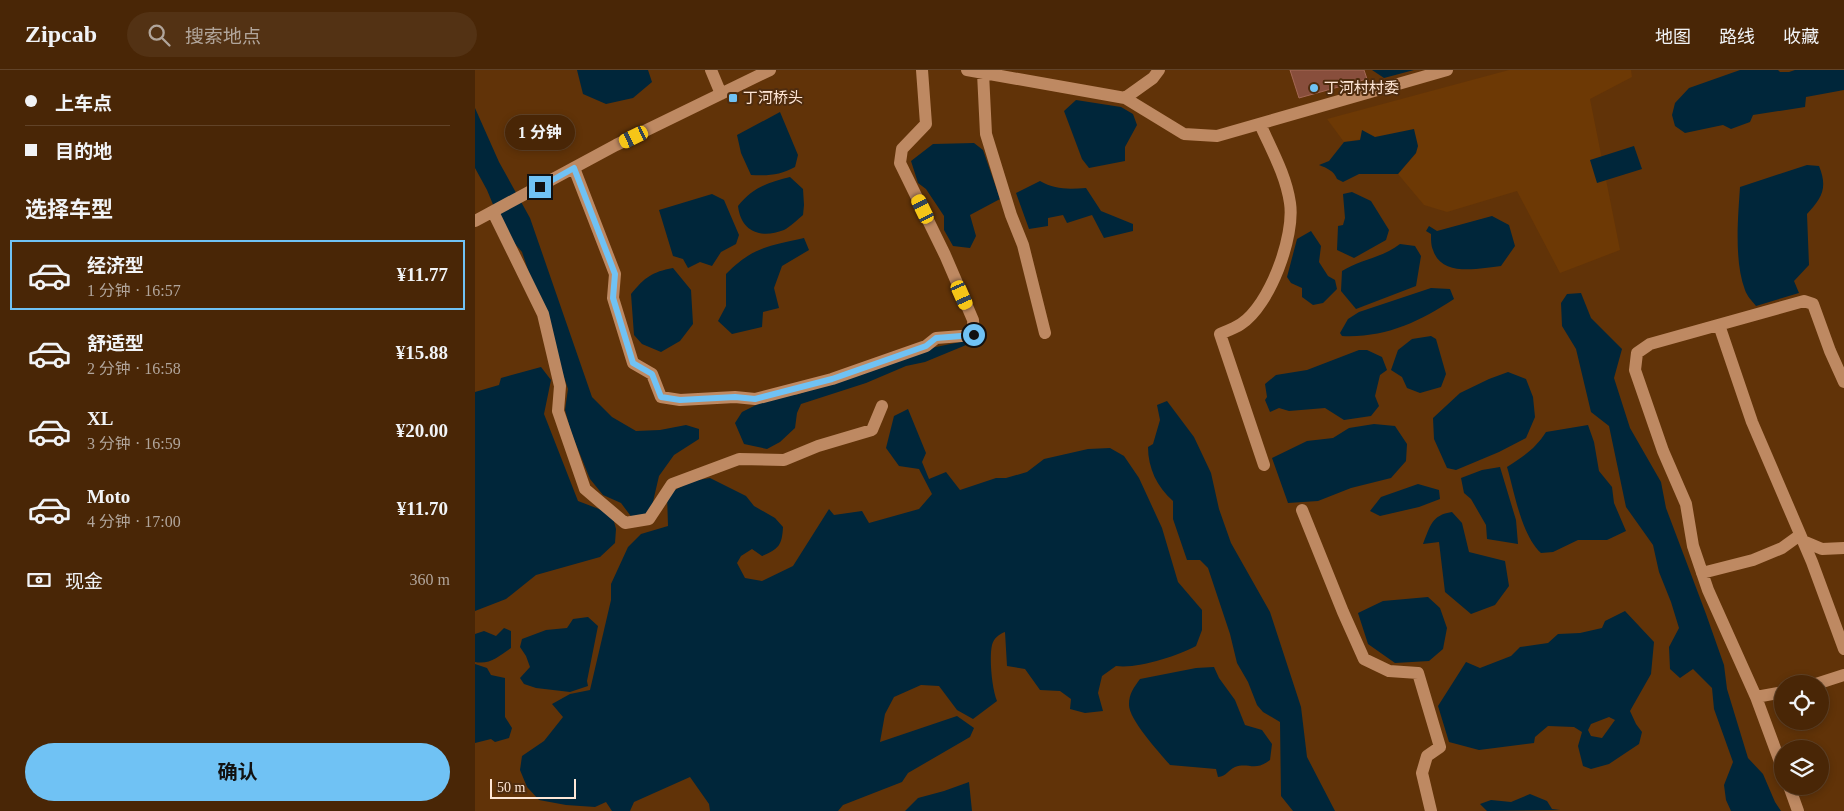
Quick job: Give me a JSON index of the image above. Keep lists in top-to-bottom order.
{
  "places": {
    "other": ["丁河村村委"],
    "transit": ["丁河桥头"]
  },
  "scale_bar": "50 m",
  "page": {
    "header": "Zipcab",
    "search": "搜索地点",
    "nav": ["地图", "路线", "收藏"],
    "banner": ["上车点", "目的地"],
    "bubble": "1 分钟",
    "heading": "选择车型",
    "list": [
      {
        "name": "经济型",
        "note": "1 分钟 · 16:57",
        "value": "¥11.77"
      },
      {
        "name": "舒适型",
        "note": "2 分钟 · 16:58",
        "value": "¥15.88"
      },
      {
        "name": "XL",
        "note": "3 分钟 · 16:59",
        "value": "¥20.00"
      },
      {
        "name": "Moto",
        "note": "4 分钟 · 17:00",
        "value": "¥11.70"
      }
    ],
    "pay": ["现金", "360 m"],
    "buttons": "确认",
    "scale": "50 m"
  }
}
